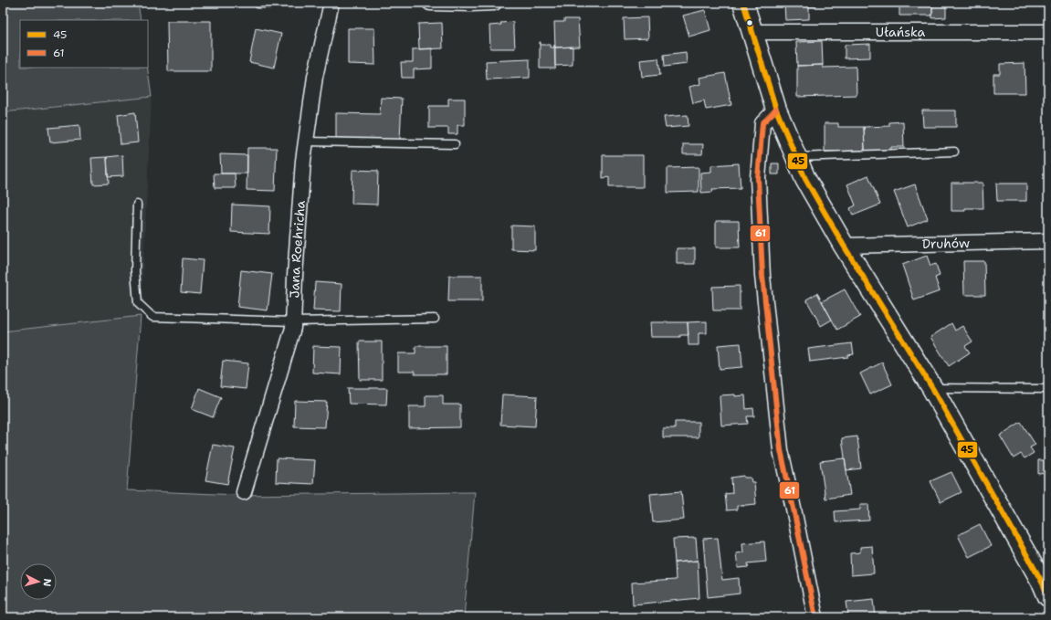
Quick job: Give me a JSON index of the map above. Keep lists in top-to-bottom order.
{
  "streets": {
    "street": ["Ułańska", "Druhów", "Jana Roehricha"]
  },
  "lines": ["transit line 45", "transit line 61"],
  "legend": ["45", "61"],
  "north": "right"
}
